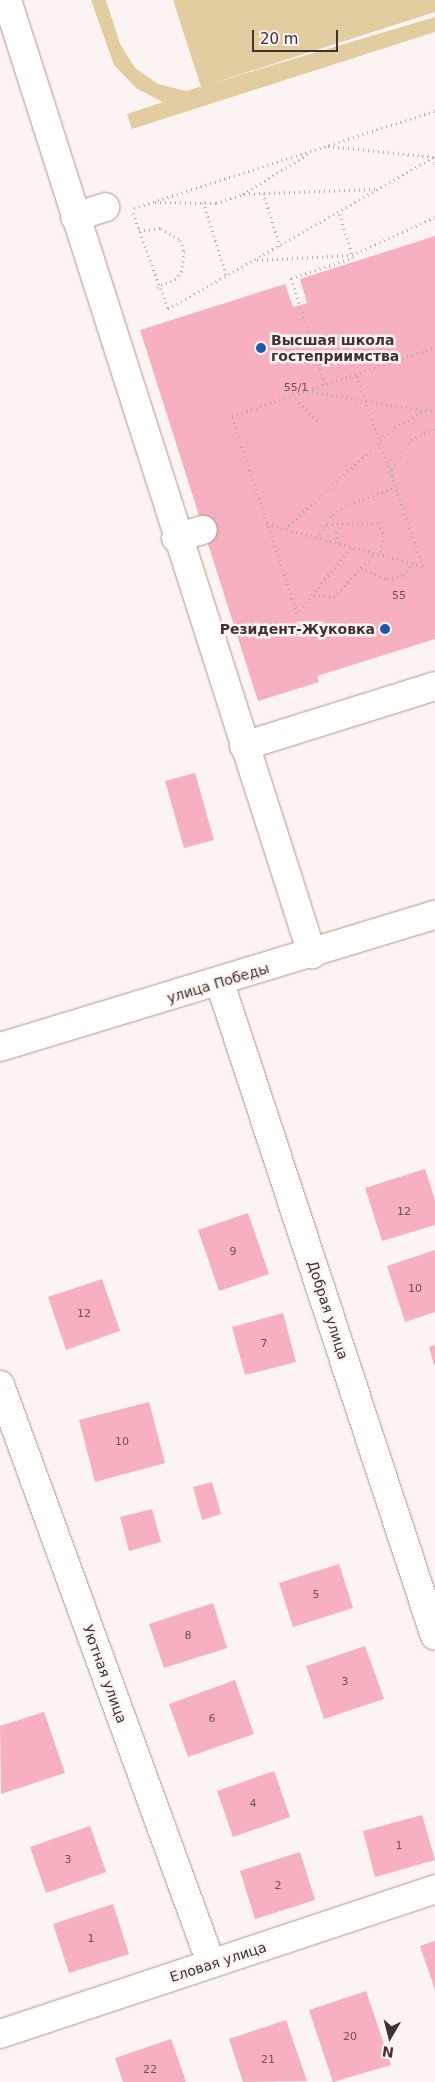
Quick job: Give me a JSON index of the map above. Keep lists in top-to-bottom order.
{
  "streets": {
    "street": [
      "улица Победы",
      "Добрая улица",
      "Уютная улица",
      "Еловая улица"
    ]
  },
  "crossings": [
    ["улица Победы", "Добрая улица"],
    ["Уютная улица", "Еловая улица"]
  ],
  "places": ["Высшая школа гостеприимства", "Резидент-Жуковка"],
  "house_numbers": [
    "55/1",
    "55",
    "12",
    "9",
    "10",
    "12",
    "7",
    "10",
    "5",
    "8",
    "3",
    "6",
    "4",
    "1",
    "3",
    "2",
    "1",
    "20",
    "21",
    "22"
  ],
  "scale_bar": "20 m",
  "north": "bottom"
}
